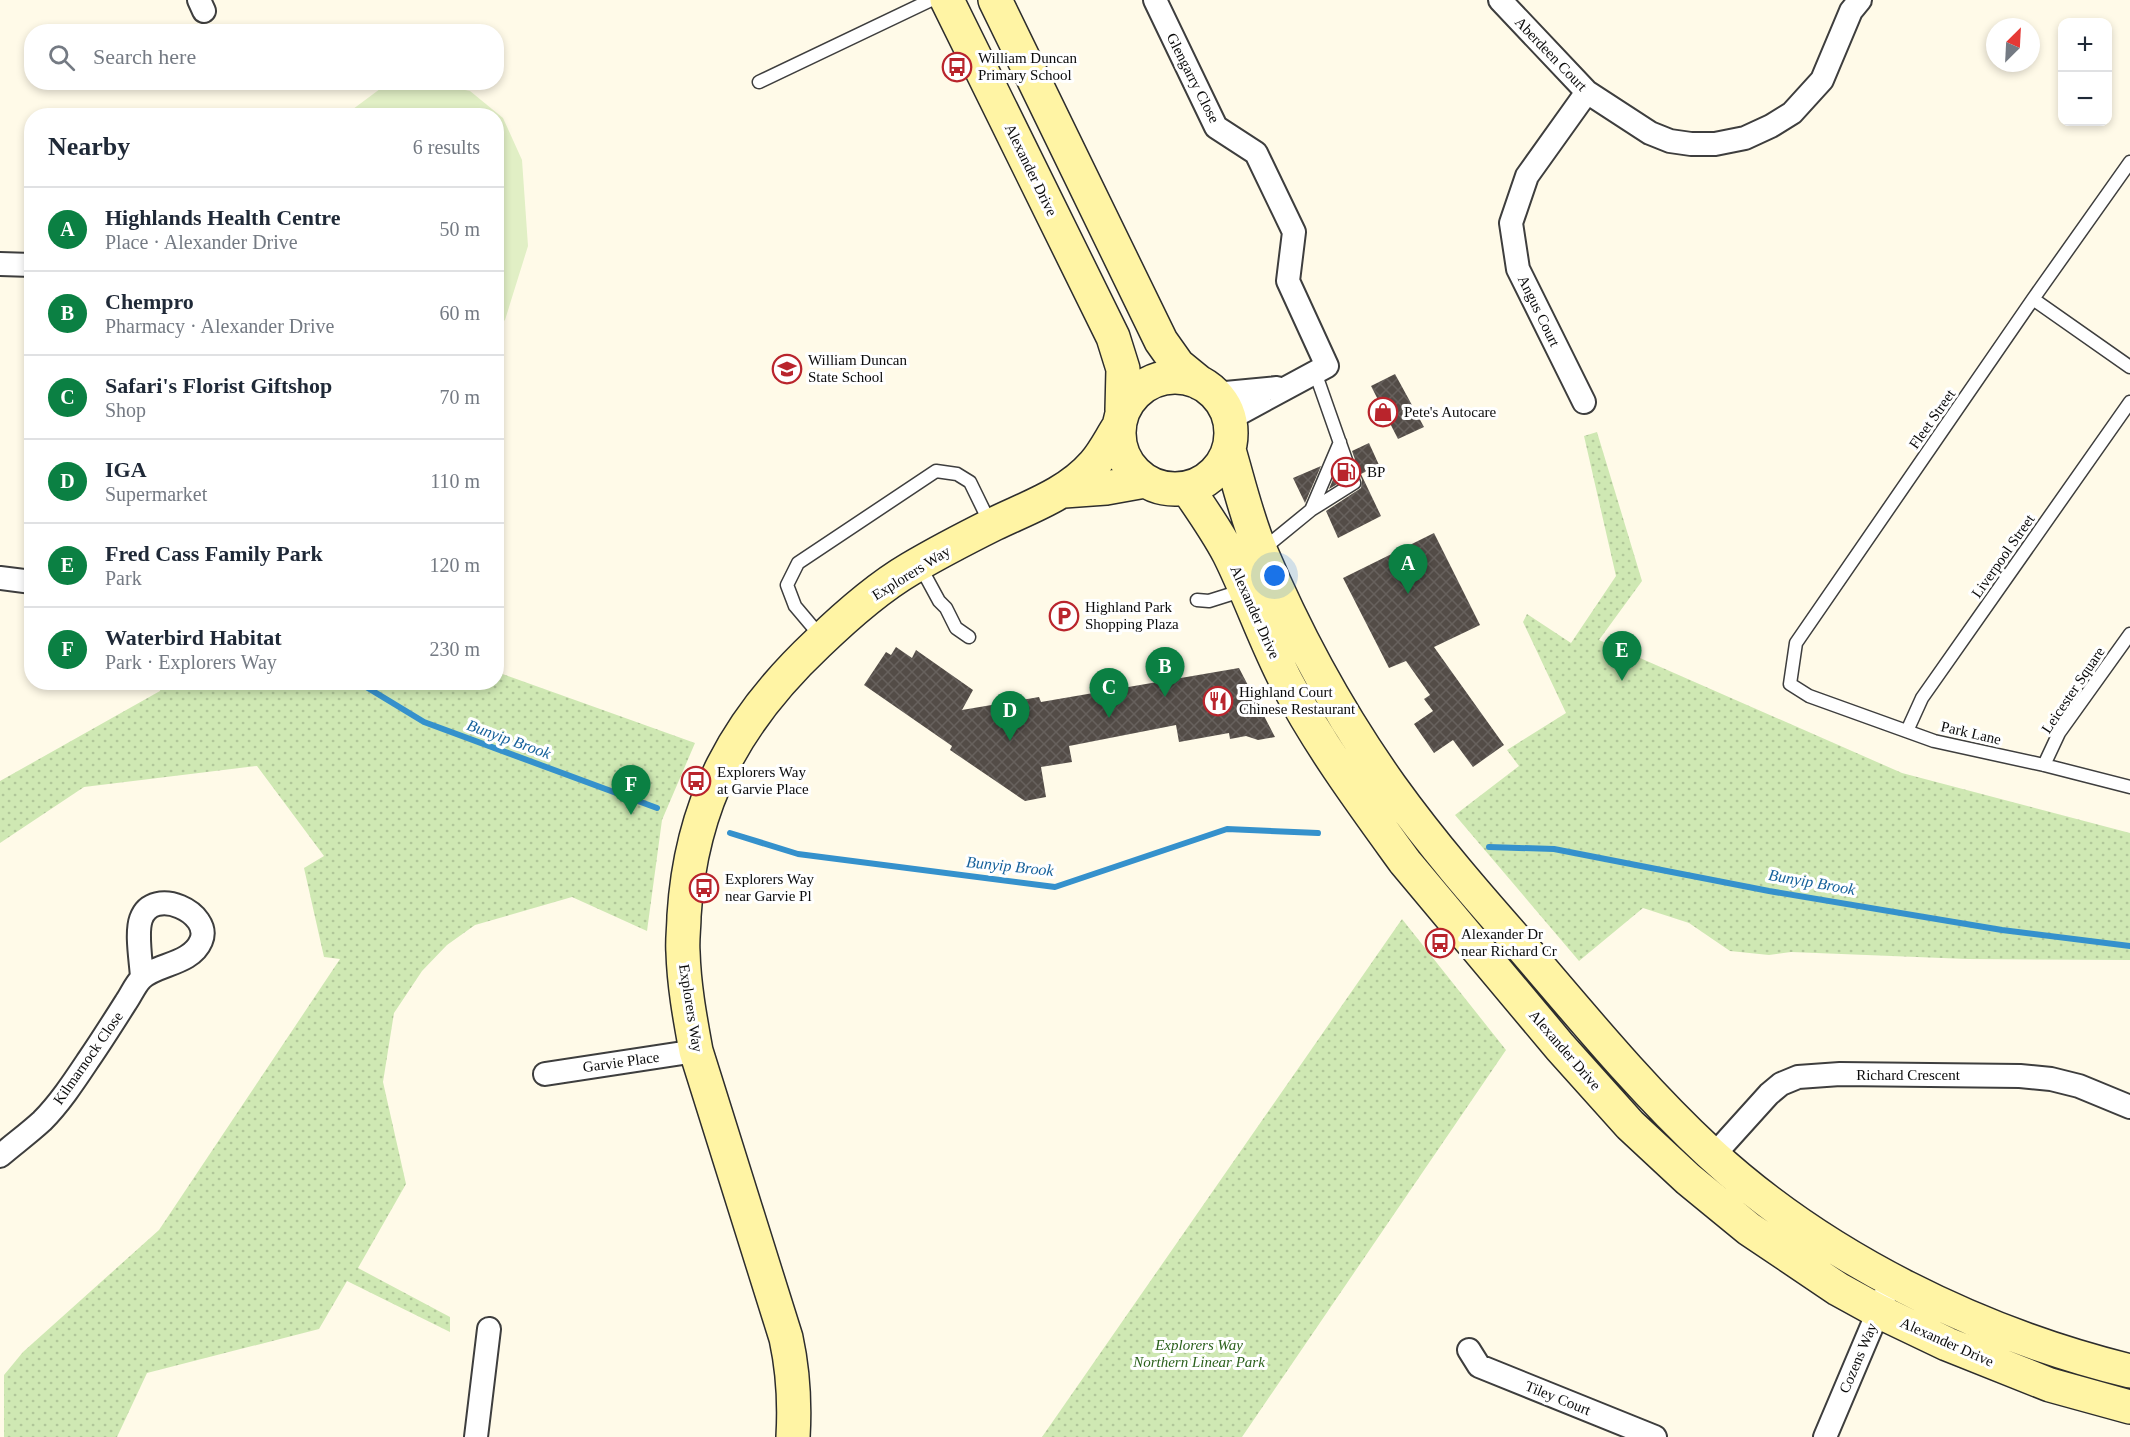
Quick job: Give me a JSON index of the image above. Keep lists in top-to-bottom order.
{
  "streets": {
    "main road": ["Alexander Drive", "Explorers Way"],
    "street": [
      "Aberdeen Court",
      "Glengarry Close",
      "Angus Court",
      "Kilmarnock Close",
      "Garvie Place",
      "Richard Crescent",
      "Cozens Way",
      "Tiley Court"
    ],
    "lane": [
      "Fleet Street",
      "Liverpool Street",
      "Leicester Square",
      "Park Lane"
    ]
  },
  "crossings": [
    ["Aberdeen Court", "Angus Court"],
    ["Alexander Drive", "Explorers Way"],
    ["Alexander Drive", "Richard Crescent"],
    ["Alexander Drive", "Cozens Way"],
    ["Fleet Street", "Park Lane"],
    ["Liverpool Street", "Park Lane"],
    ["Explorers Way", "Garvie Place"],
    ["Leicester Square", "Park Lane"]
  ],
  "water": ["Bunyip Brook"],
  "parks": ["Explorers Way Northern Linear Park"],
  "places": {
    "bus stop": [
      "William Duncan Primary School",
      "Explorers Way at Garvie Place",
      "Explorers Way near Garvie Pl",
      "Alexander Dr near Richard Cr"
    ],
    "school or university": ["William Duncan State School"],
    "shop": ["Pete's Autocare"],
    "fuel station": ["BP"],
    "parking": ["Highland Park Shopping Plaza"],
    "restaurant": ["Highland Court Chinese Restaurant"]
  },
  "north": "top right",
  "page": {
    "map_buttons": ["+", "−"],
    "search": "Search here",
    "heading": ["Nearby", "6 results"],
    "list": [
      {
        "mark": "A",
        "name": "Highlands Health Centre",
        "note": "Place · Alexander Drive",
        "value": "50 m"
      },
      {
        "mark": "B",
        "name": "Chempro",
        "note": "Pharmacy · Alexander Drive",
        "value": "60 m"
      },
      {
        "mark": "C",
        "name": "Safari's Florist Giftshop",
        "note": "Shop",
        "value": "70 m"
      },
      {
        "mark": "D",
        "name": "IGA",
        "note": "Supermarket",
        "value": "110 m"
      },
      {
        "mark": "E",
        "name": "Fred Cass Family Park",
        "note": "Park",
        "value": "120 m"
      },
      {
        "mark": "F",
        "name": "Waterbird Habitat",
        "note": "Park · Explorers Way",
        "value": "230 m"
      }
    ],
    "pins": [
      "A",
      "E",
      "B",
      "C",
      "D",
      "F"
    ]
  }
}
